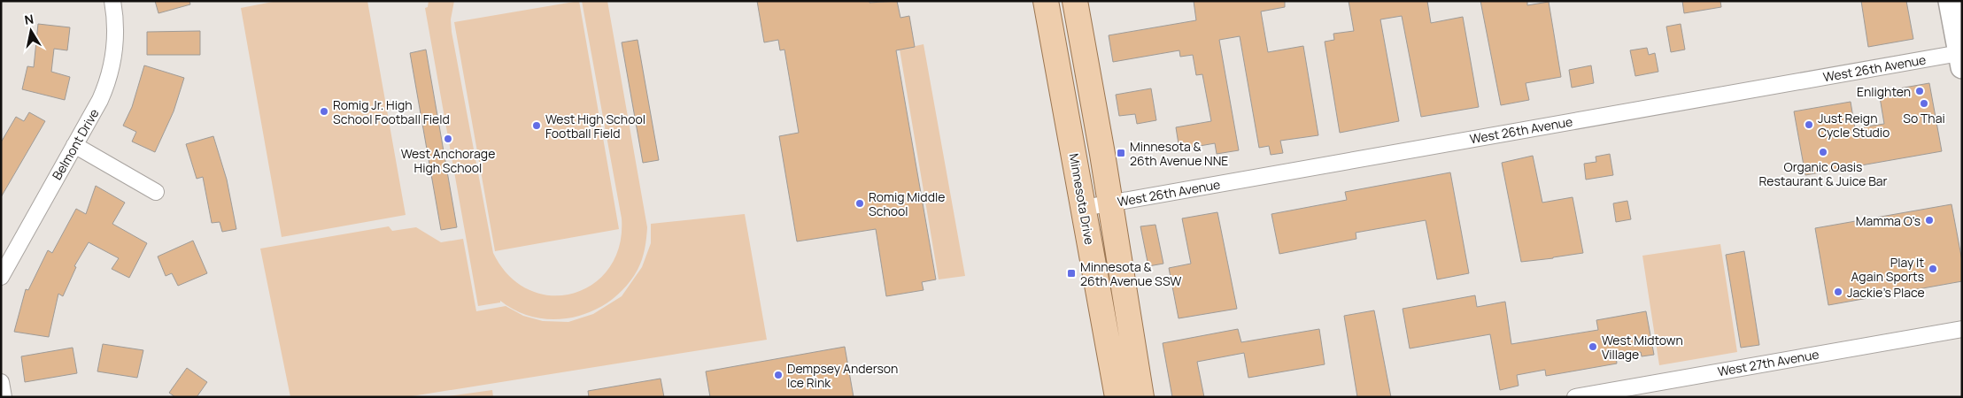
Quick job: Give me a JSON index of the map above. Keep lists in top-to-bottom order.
{
  "streets": {
    "main road": ["Minnesota Drive"],
    "street": ["West 26th Avenue", "Belmont Drive", "West 27th Avenue"]
  },
  "crossings": [
    ["West 26th Avenue", "Minnesota Drive"]
  ],
  "places": {
    "other": [
      "Enlighten",
      "So Thai",
      "Romig Jr. High School Football Field",
      "Just Reign Cycle Studio",
      "West High School Football Field",
      "West Anchorage High School",
      "Organic Oasis Restaurant & Juice Bar",
      "Romig Middle School",
      "Mamma O's",
      "Play It Again Sports",
      "Jackie's Place",
      "West Midtown Village",
      "Dempsey Anderson Ice Rink"
    ],
    "transit": ["Minnesota & 26th Avenue NNE", "Minnesota & 26th Avenue SSW"]
  },
  "north": "top"
}
